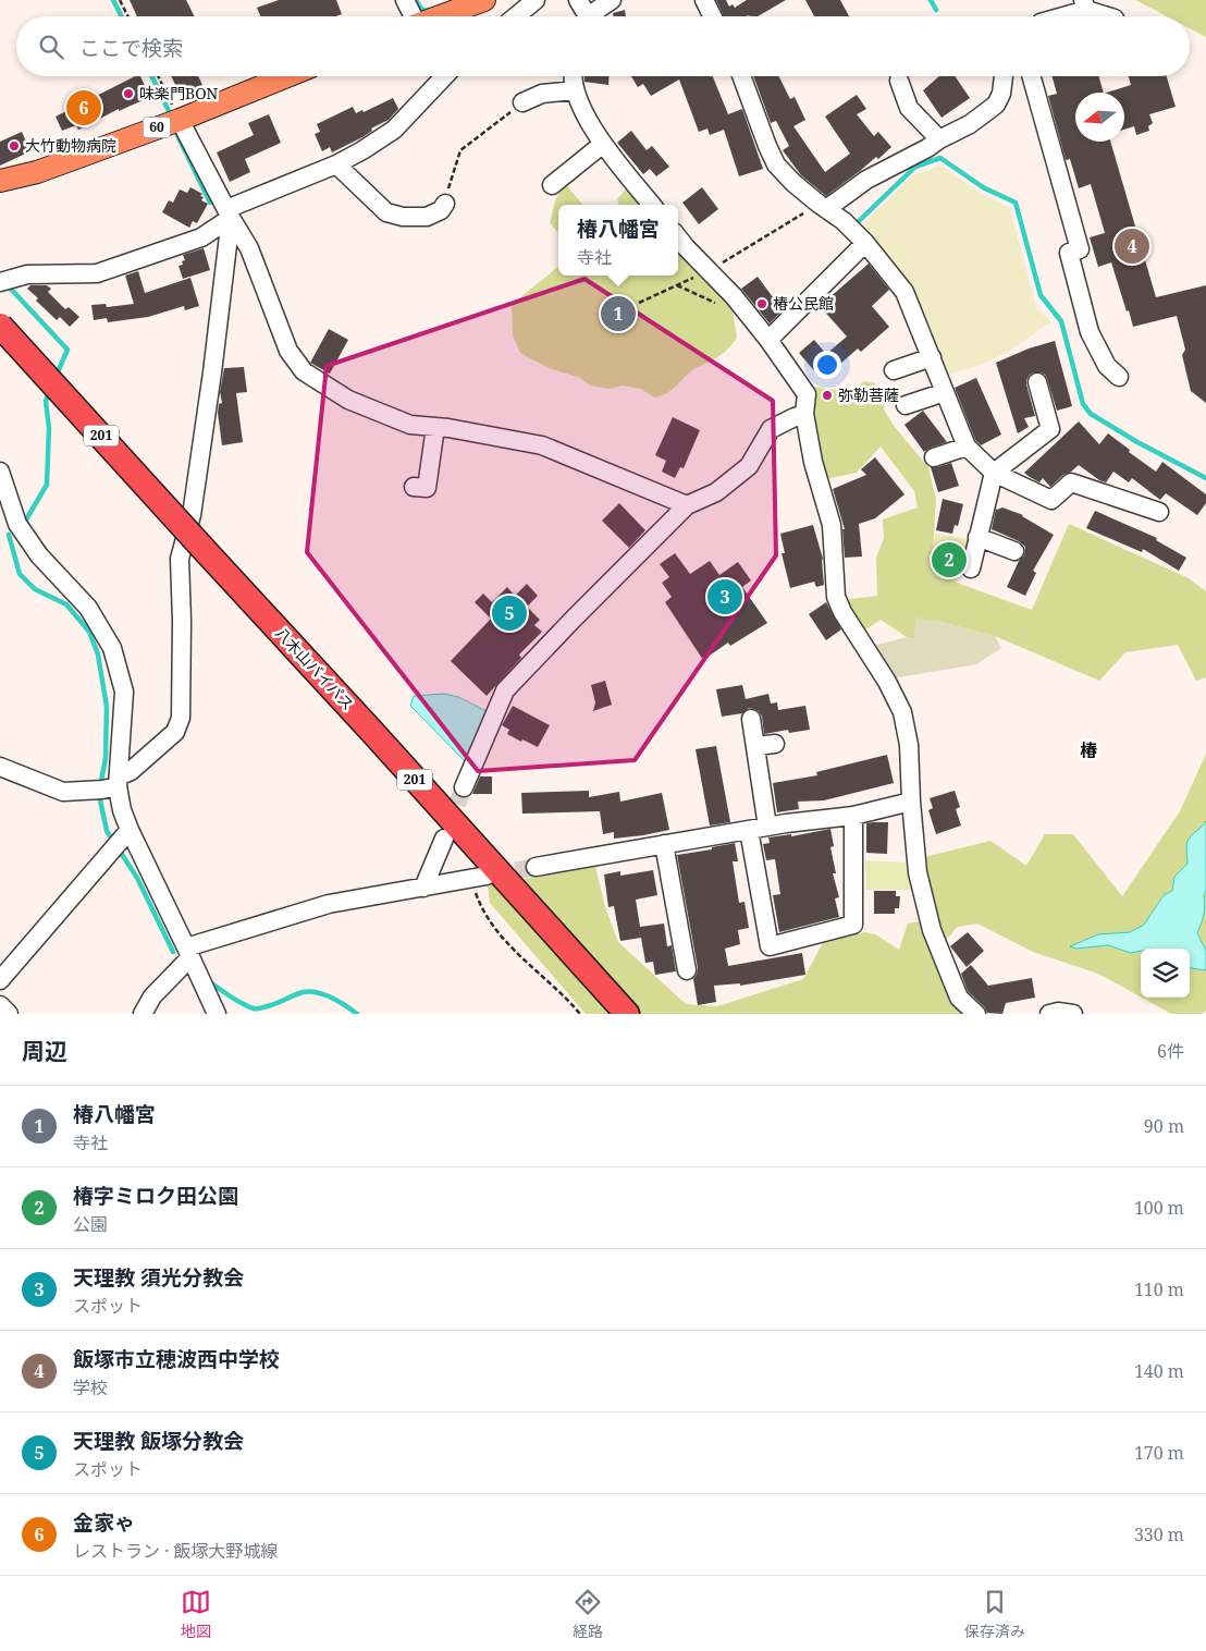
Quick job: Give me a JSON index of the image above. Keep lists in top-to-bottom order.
{
  "streets": {
    "highway": ["201", "八木山バイパス"],
    "main road": ["60"]
  },
  "districts": ["椿"],
  "places": [
    "味楽門BON",
    "大竹動物病院",
    "椿公民館",
    "弥勒菩薩"
  ],
  "north": "left",
  "page": {
    "search": "ここで検索",
    "pins": [
      "6",
      "4",
      "1",
      "2",
      "3",
      "5"
    ],
    "popup": ["椿八幡宮", "寺社"],
    "heading": ["周辺", "6件"],
    "list": [
      {
        "mark": "1",
        "name": "椿八幡宮",
        "note": "寺社",
        "value": "90 m"
      },
      {
        "mark": "2",
        "name": "椿字ミロク田公園",
        "note": "公園",
        "value": "100 m"
      },
      {
        "mark": "3",
        "name": "天理教 須光分教会",
        "note": "スポット",
        "value": "110 m"
      },
      {
        "mark": "4",
        "name": "飯塚市立穂波西中学校",
        "note": "学校",
        "value": "140 m"
      },
      {
        "mark": "5",
        "name": "天理教 飯塚分教会",
        "note": "スポット",
        "value": "170 m"
      },
      {
        "mark": "6",
        "name": "金家ゃ",
        "note": "レストラン · 飯塚大野城線",
        "value": "330 m"
      }
    ],
    "nav": ["地図", "経路", "保存済み"]
  }
}
